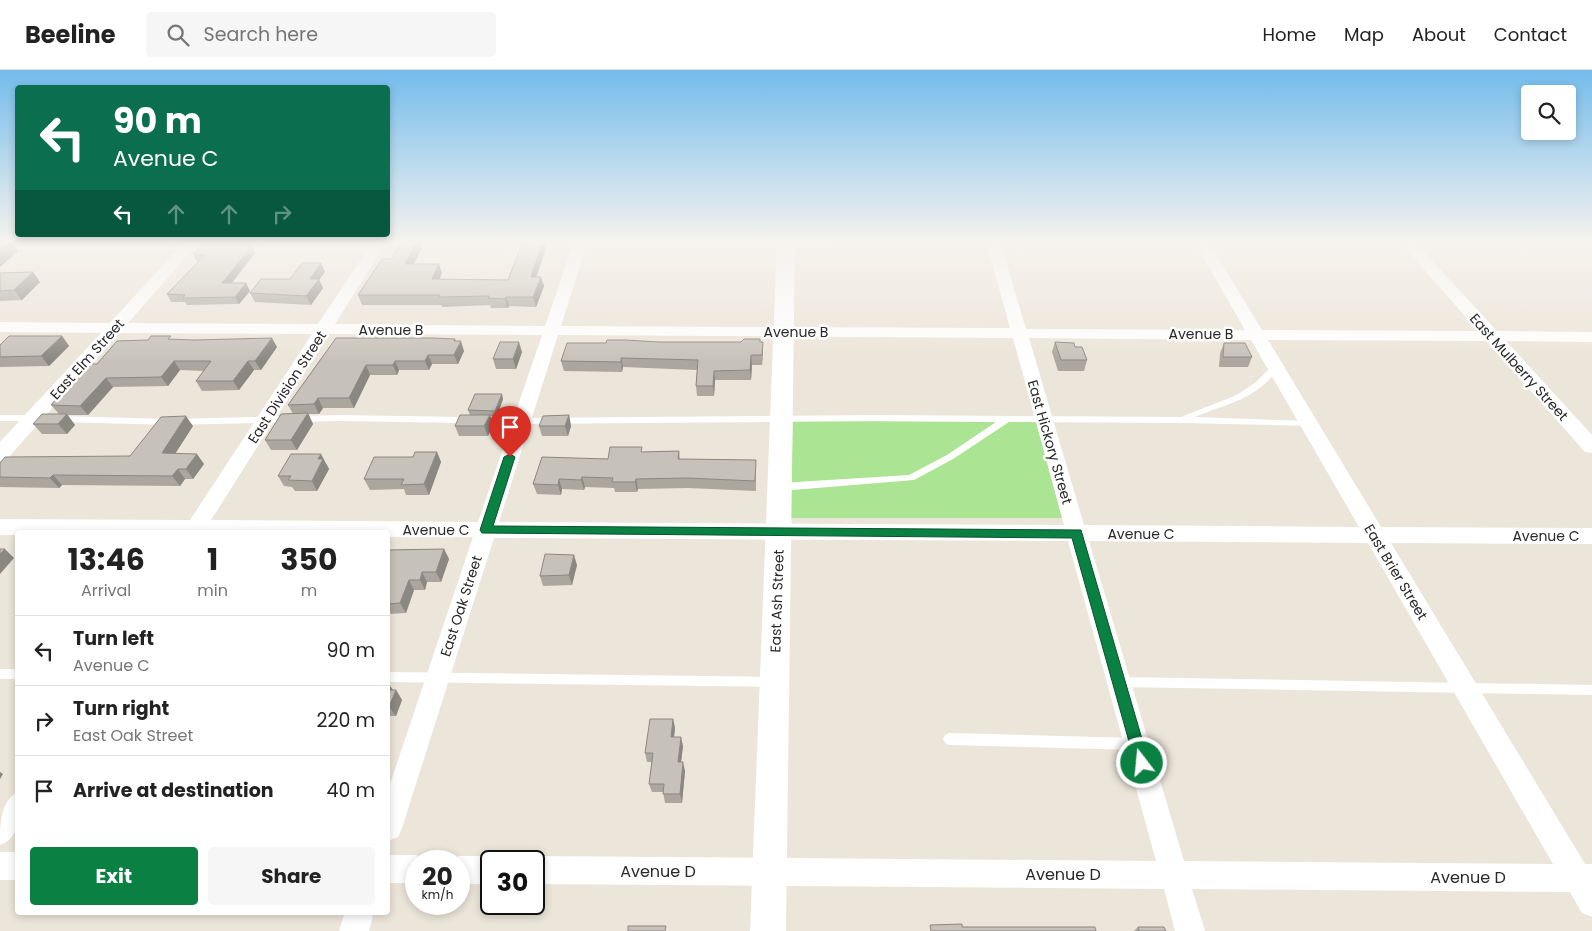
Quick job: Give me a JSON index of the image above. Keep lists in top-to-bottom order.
{
  "streets": {
    "street": [
      "Avenue B",
      "East Elm Street",
      "East Mulberry Street",
      "East Division Street",
      "East Hickory Street",
      "Avenue C",
      "East Brier Street",
      "East Ash Street",
      "East Oak Street",
      "Avenue D"
    ]
  },
  "crossings": [
    ["Avenue B", "East Elm Street"],
    ["Avenue B", "East Mulberry Street"],
    ["Avenue B", "East Division Street"],
    ["Avenue B", "East Hickory Street"],
    ["Avenue B", "East Brier Street"],
    ["Avenue B", "East Ash Street"],
    ["Avenue B", "East Oak Street"],
    ["East Hickory Street", "Avenue C"],
    ["East Hickory Street", "Avenue D"],
    ["Avenue C", "East Brier Street"],
    ["Avenue C", "East Ash Street"],
    ["Avenue C", "East Oak Street"],
    ["East Brier Street", "Avenue D"],
    ["East Ash Street", "Avenue D"]
  ],
  "page": {
    "header": "Beeline",
    "search": "Search here",
    "nav": [
      "Home",
      "Map",
      "About",
      "Contact"
    ],
    "turn": ["90 m", "Avenue C"],
    "eta": [
      "13:46",
      "Arrival",
      "1",
      "min",
      "350",
      "m"
    ],
    "list": [
      {
        "name": "Turn left",
        "note": "Avenue C",
        "value": "90 m"
      },
      {
        "name": "Turn right",
        "note": "East Oak Street",
        "value": "220 m"
      },
      {
        "name": "Arrive at destination",
        "value": "40 m"
      }
    ],
    "buttons": ["Exit", "Share"],
    "speed": "20 km/h",
    "limit": "30"
  }
}
